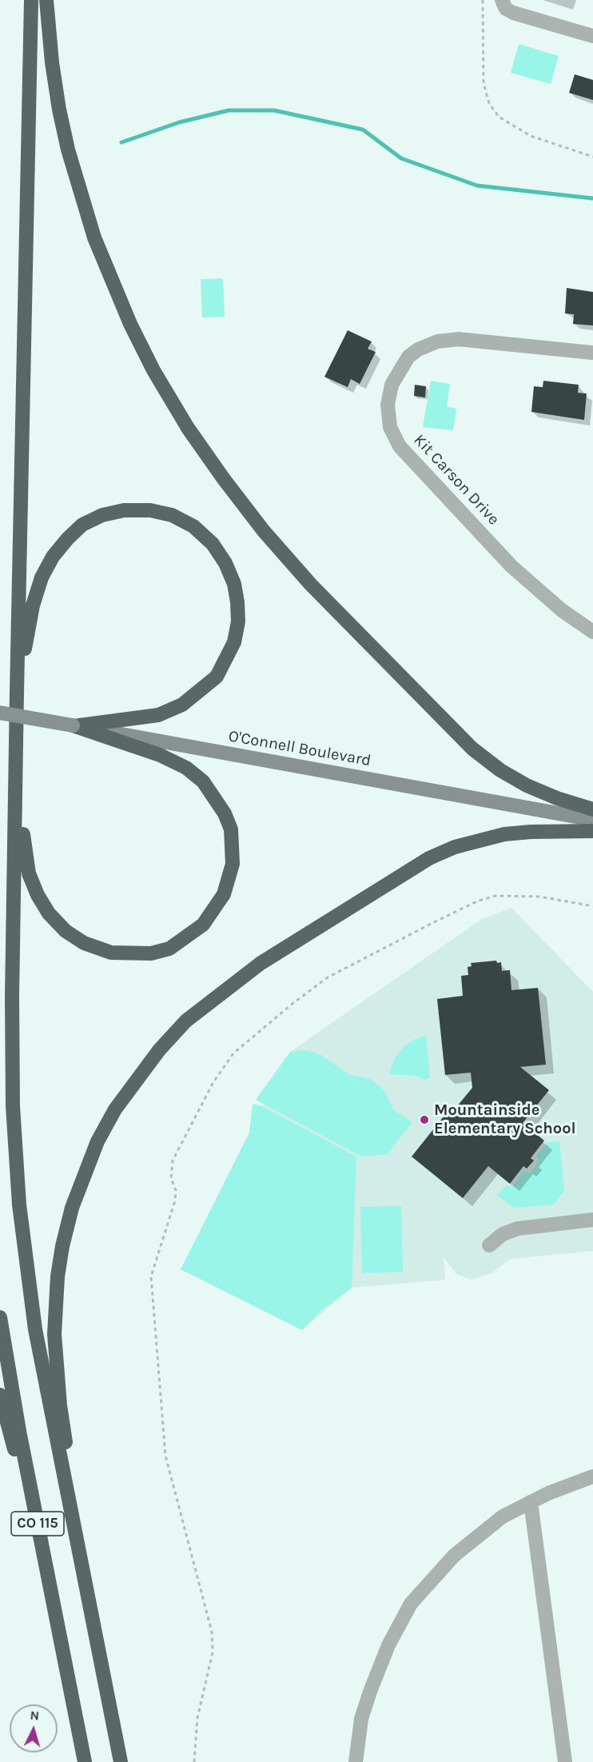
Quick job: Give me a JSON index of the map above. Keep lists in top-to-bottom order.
{
  "streets": {
    "highway": ["CO 115"],
    "main road": ["O'Connell Boulevard"],
    "street": ["Kit Carson Drive"]
  },
  "places": ["Mountainside Elementary School"],
  "north": "top"
}
